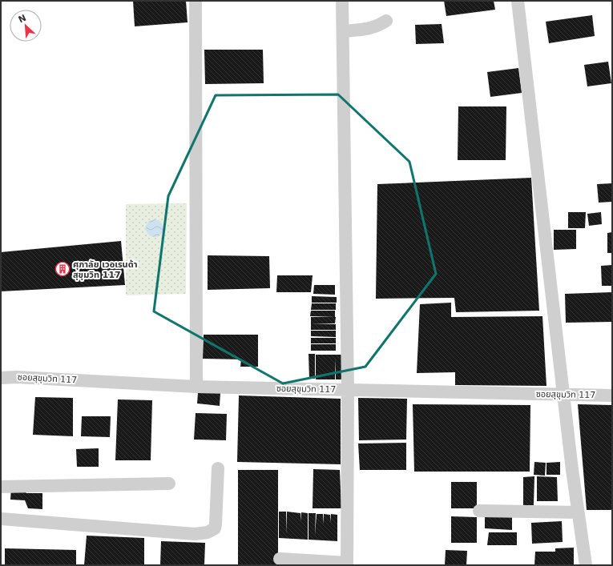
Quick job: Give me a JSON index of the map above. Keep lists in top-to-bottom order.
{
  "streets": {
    "street": ["ซอยสุขุมวิท 117"]
  },
  "places": {
    "building": ["ศุภาลัย เวอเรนด้า สุขุมวิท 117"]
  },
  "north": "top left"
}
